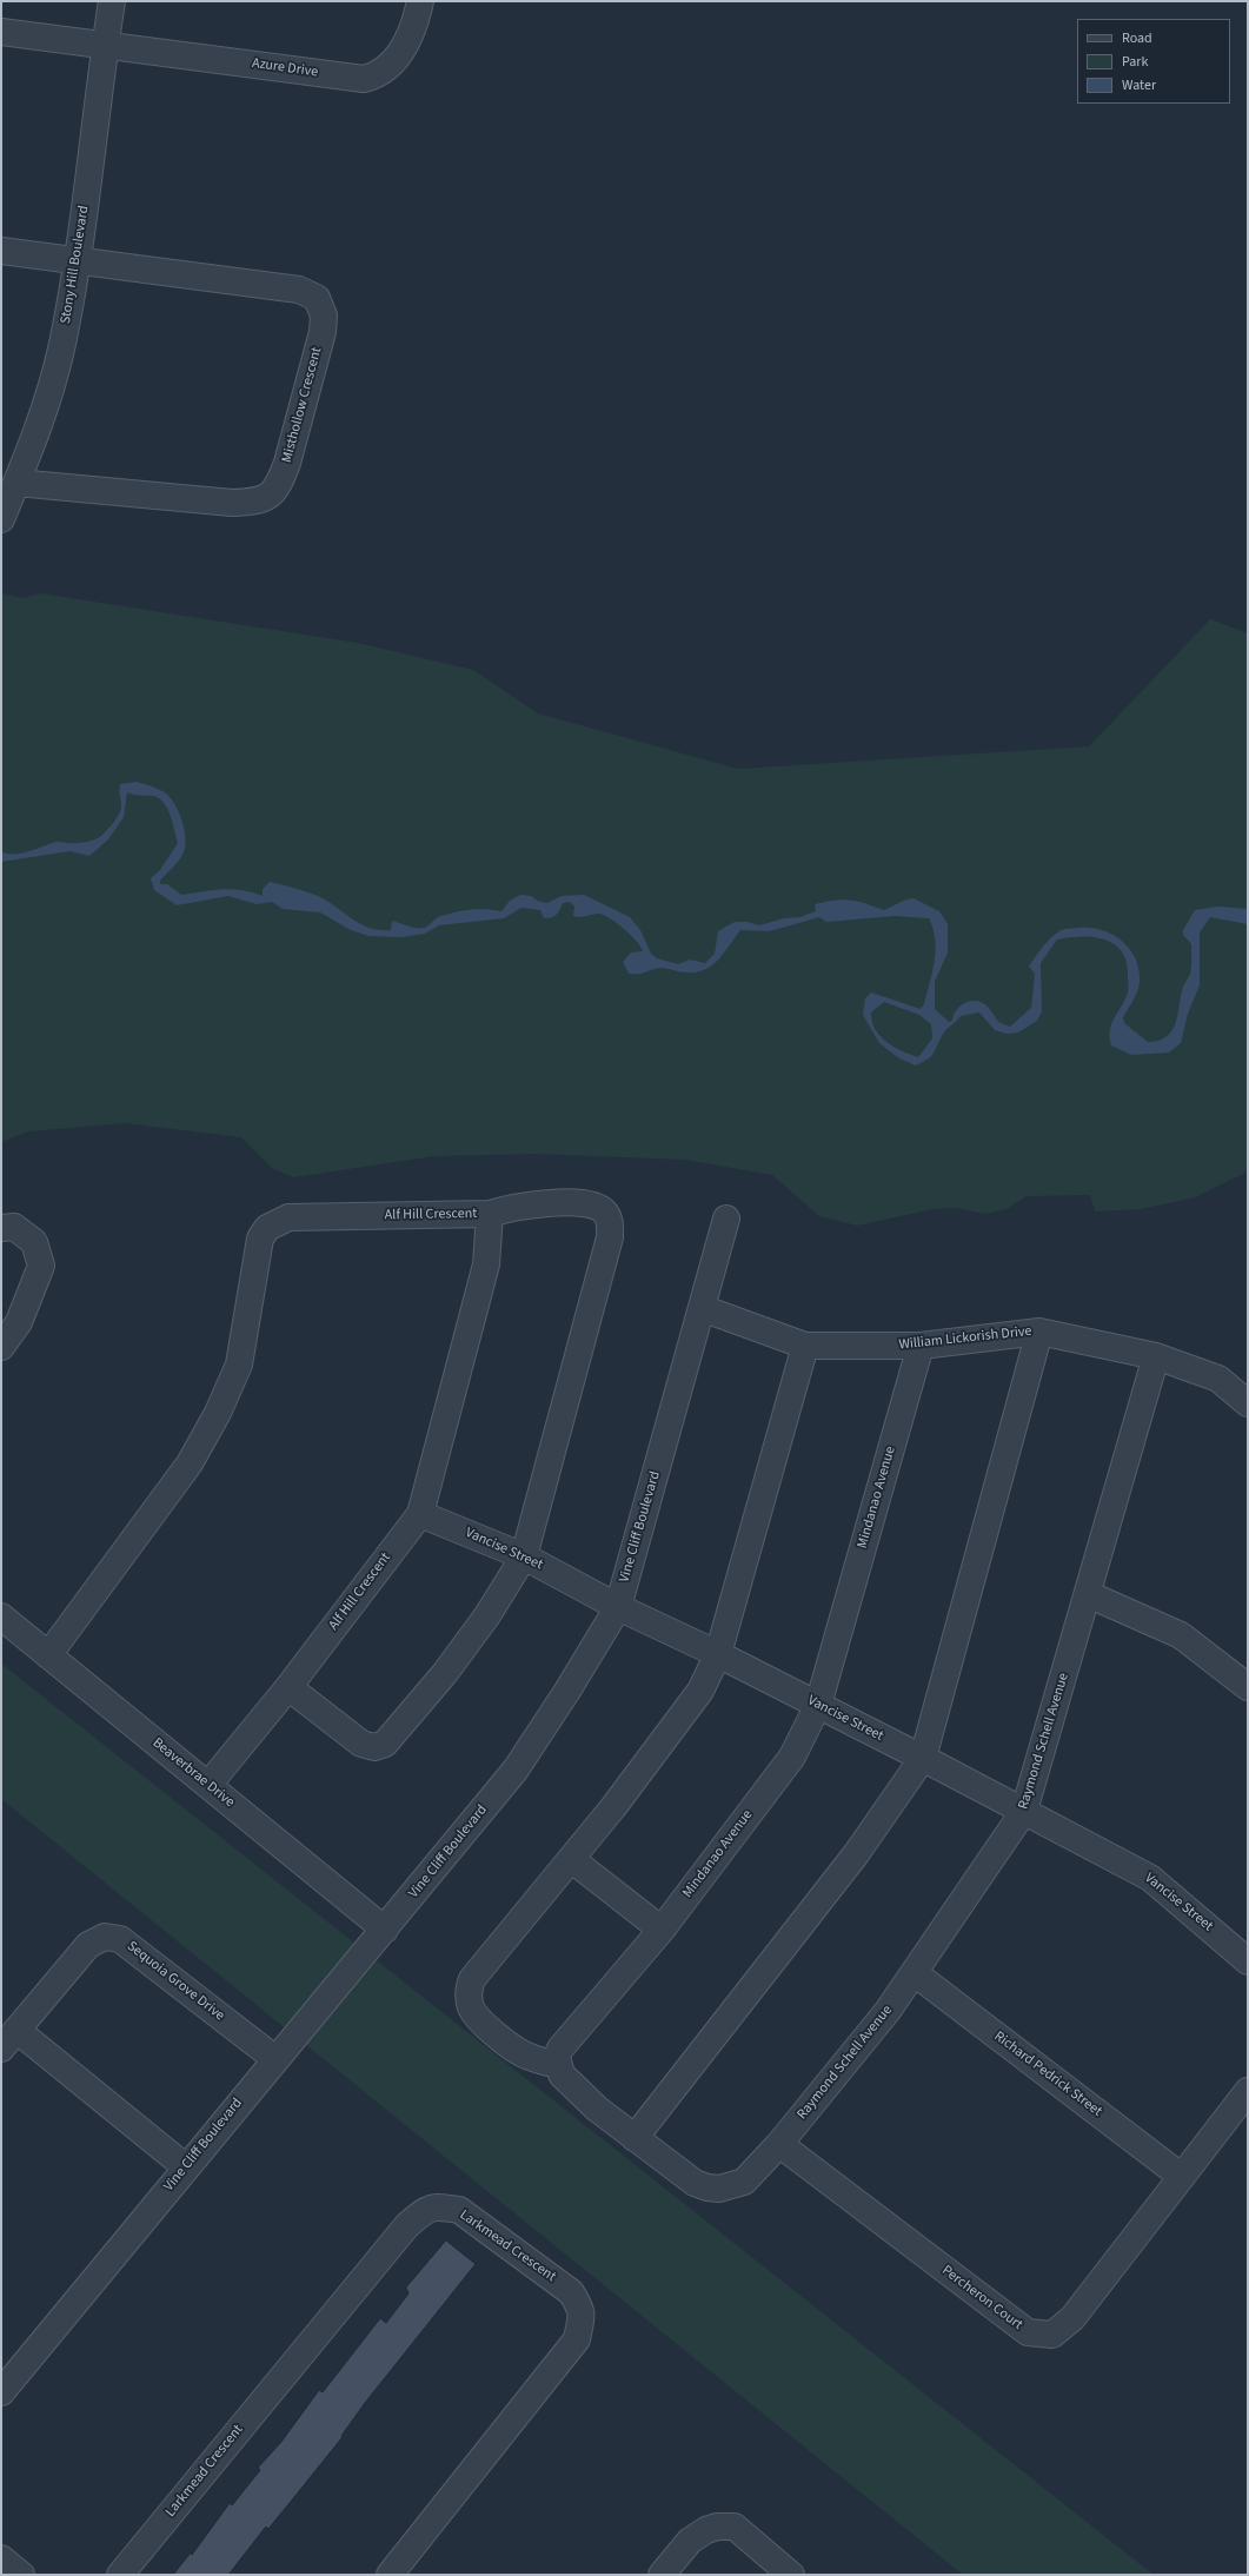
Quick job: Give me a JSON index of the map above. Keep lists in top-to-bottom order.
{
  "streets": {
    "street": [
      "Azure Drive",
      "Stony Hill Boulevard",
      "Misthollow Crescent",
      "Alf Hill Crescent",
      "William Lickorish Drive",
      "Mindanao Avenue",
      "Vine Cliff Boulevard",
      "Vancise Street",
      "Raymond Schell Avenue",
      "Beaverbrae Drive",
      "Sequoia Grove Drive",
      "Richard Pedrick Street",
      "Larkmead Crescent",
      "Percheron Court"
    ]
  },
  "crossings": [
    ["Azure Drive", "Stony Hill Boulevard"],
    ["Stony Hill Boulevard", "Misthollow Crescent"],
    ["Alf Hill Crescent", "Vancise Street"],
    ["Alf Hill Crescent", "Beaverbrae Drive"],
    ["William Lickorish Drive", "Mindanao Avenue"],
    ["William Lickorish Drive", "Vine Cliff Boulevard"],
    ["William Lickorish Drive", "Raymond Schell Avenue"],
    ["Mindanao Avenue", "Vancise Street"],
    ["Vine Cliff Boulevard", "Vancise Street"],
    ["Vine Cliff Boulevard", "Beaverbrae Drive"],
    ["Vine Cliff Boulevard", "Sequoia Grove Drive"],
    ["Vancise Street", "Raymond Schell Avenue"],
    ["Raymond Schell Avenue", "Richard Pedrick Street"],
    ["Raymond Schell Avenue", "Percheron Court"],
    ["Richard Pedrick Street", "Percheron Court"]
  ],
  "legend": ["Road", "Park", "Water"]
}
